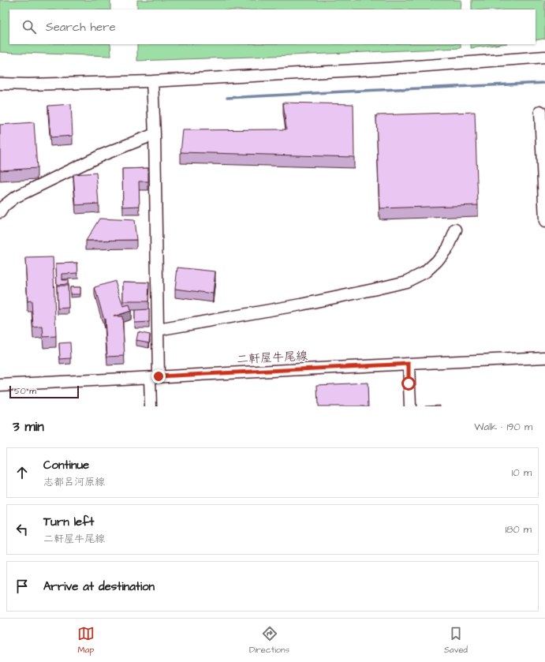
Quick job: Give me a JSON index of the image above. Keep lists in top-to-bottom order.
{
  "streets": {
    "street": ["二軒屋牛尾線"]
  },
  "scale_bar": "50 m",
  "page": {
    "search": "Search here",
    "scale": "50 m",
    "heading": ["3 min", "Walk · 190 m"],
    "list": [
      ["Continue", "志都呂河原線", "10 m"],
      ["Turn left", "二軒屋牛尾線", "180 m"],
      "Arrive at destination"
    ],
    "nav": ["Map", "Directions", "Saved"]
  }
}
